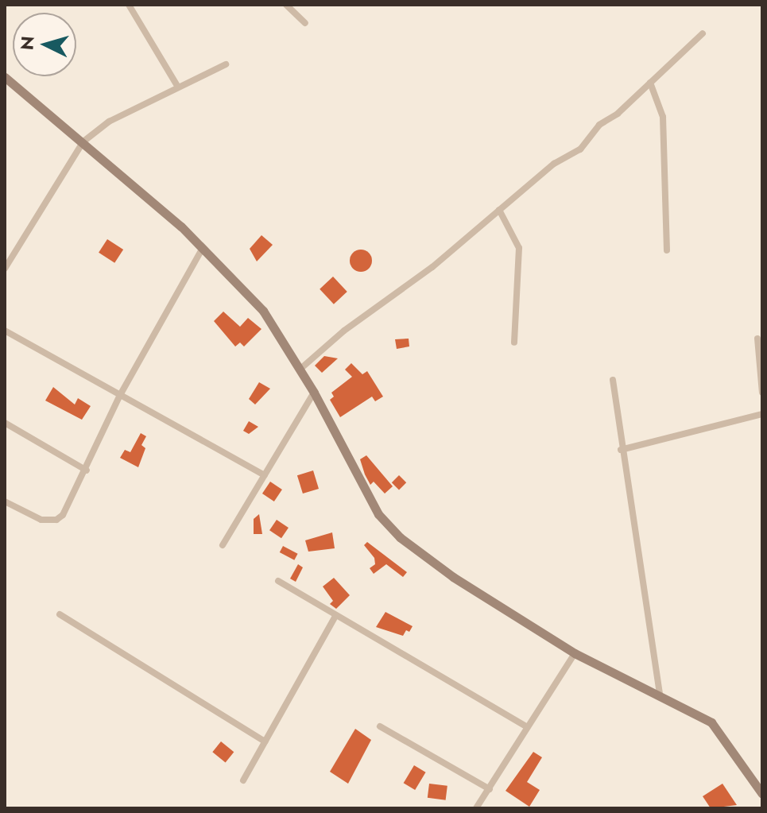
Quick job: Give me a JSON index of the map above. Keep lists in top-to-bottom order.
{
  "north": "left"
}
